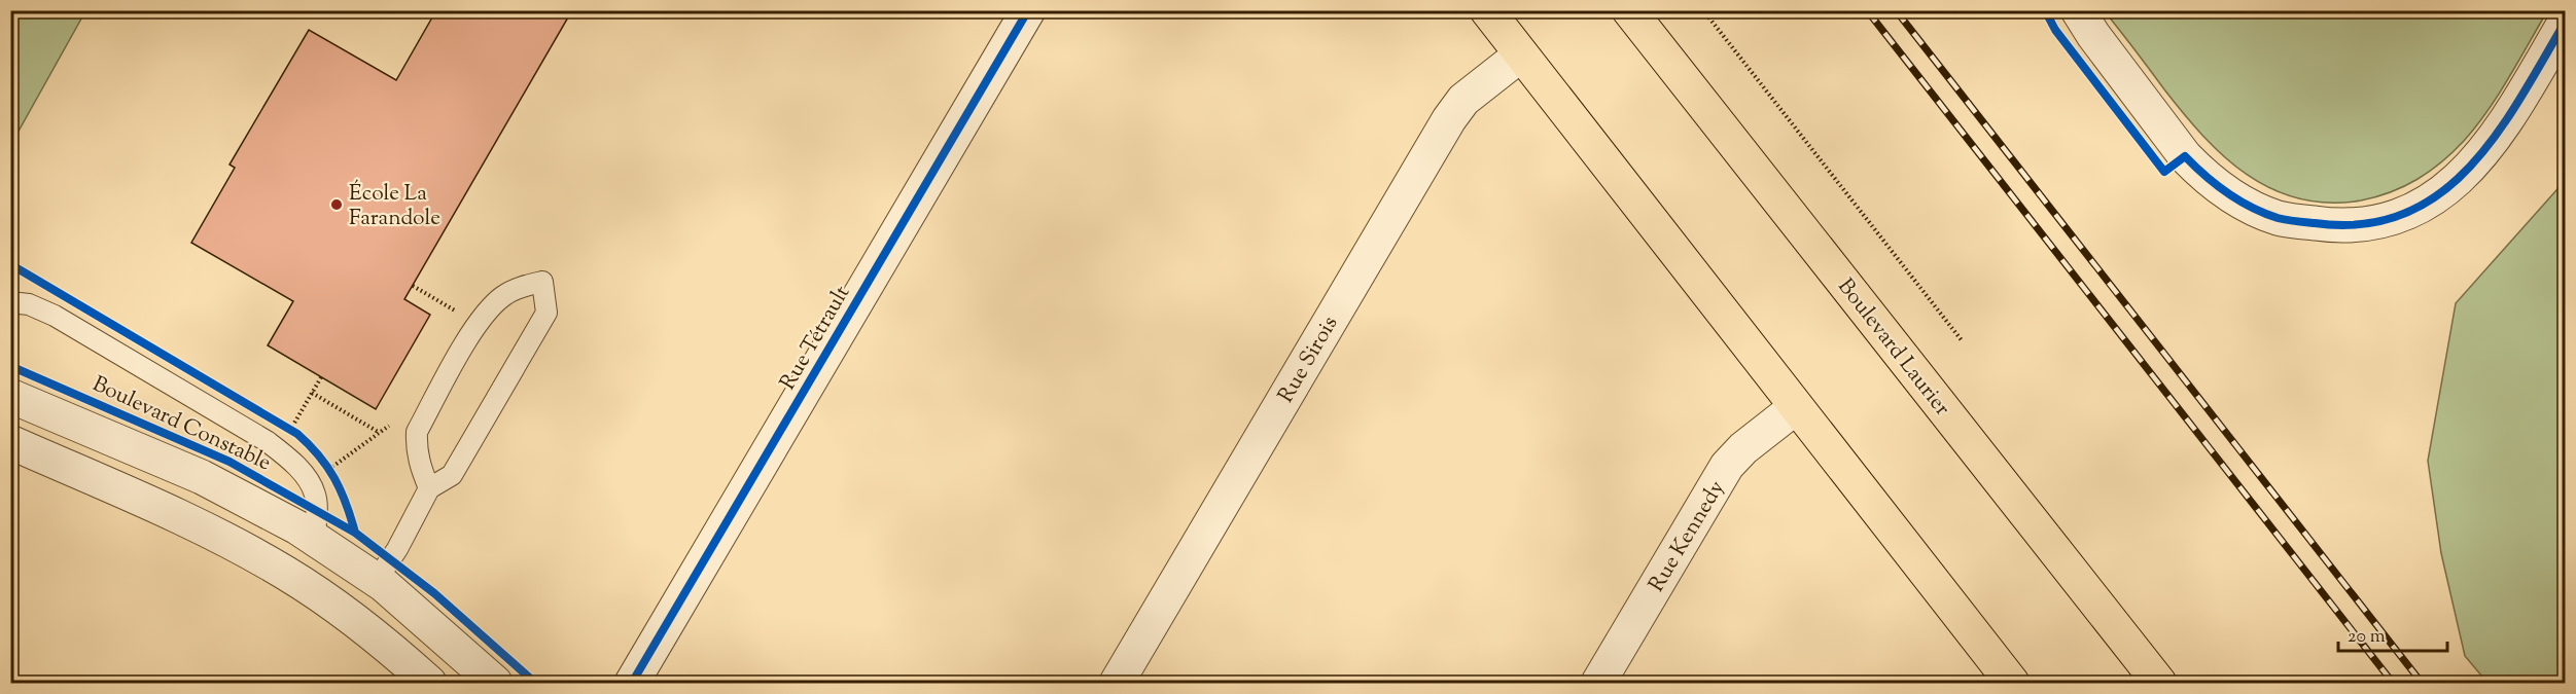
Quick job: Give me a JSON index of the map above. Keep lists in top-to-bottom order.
{
  "streets": {
    "main road": ["Boulevard Laurier"],
    "street": [
      "Rue Tétrault",
      "Rue Sirois",
      "Boulevard Constable",
      "Rue Kennedy"
    ]
  },
  "places": ["École La Farandole"],
  "scale_bar": "20 m"
}
